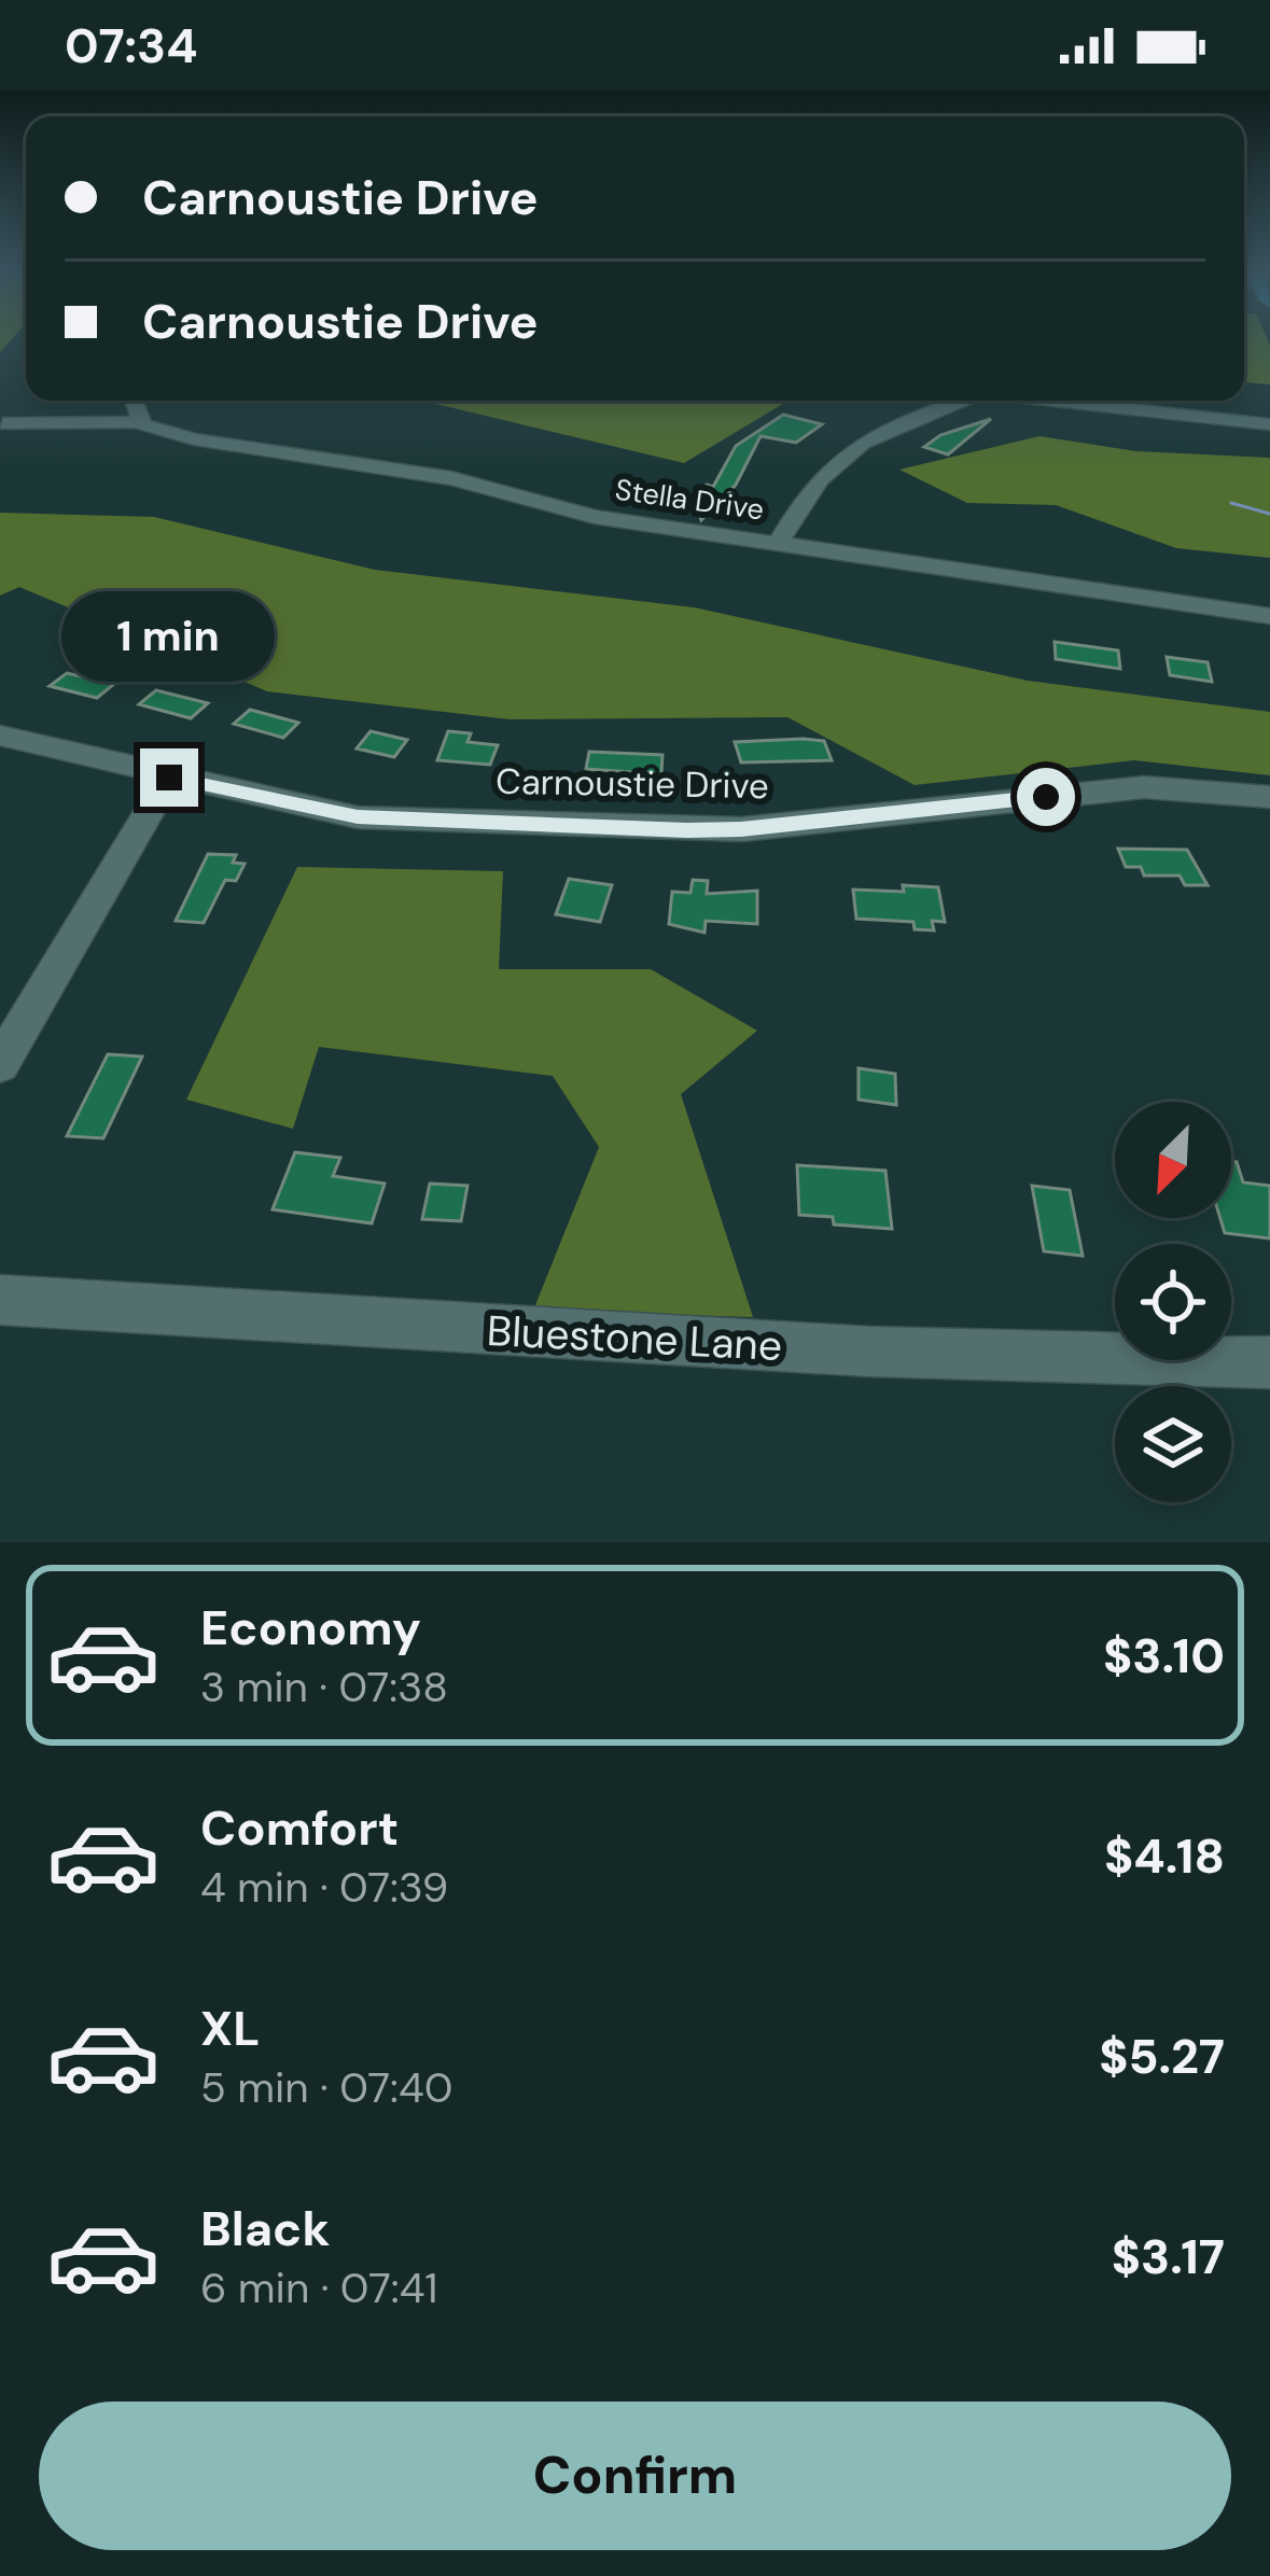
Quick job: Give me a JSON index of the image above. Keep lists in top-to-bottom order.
{
  "streets": {
    "street": ["Stella Drive", "Carnoustie Drive", "Bluestone Lane"]
  },
  "north": "bottom left",
  "page": {
    "status": "07:34",
    "banner": ["Carnoustie Drive", "Carnoustie Drive"],
    "bubble": "1 min",
    "list": [
      {
        "name": "Economy",
        "note": "3 min · 07:38",
        "value": "$3.10"
      },
      {
        "name": "Comfort",
        "note": "4 min · 07:39",
        "value": "$4.18"
      },
      {
        "name": "XL",
        "note": "5 min · 07:40",
        "value": "$5.27"
      },
      {
        "name": "Black",
        "note": "6 min · 07:41",
        "value": "$3.17"
      }
    ],
    "buttons": "Confirm"
  }
}
